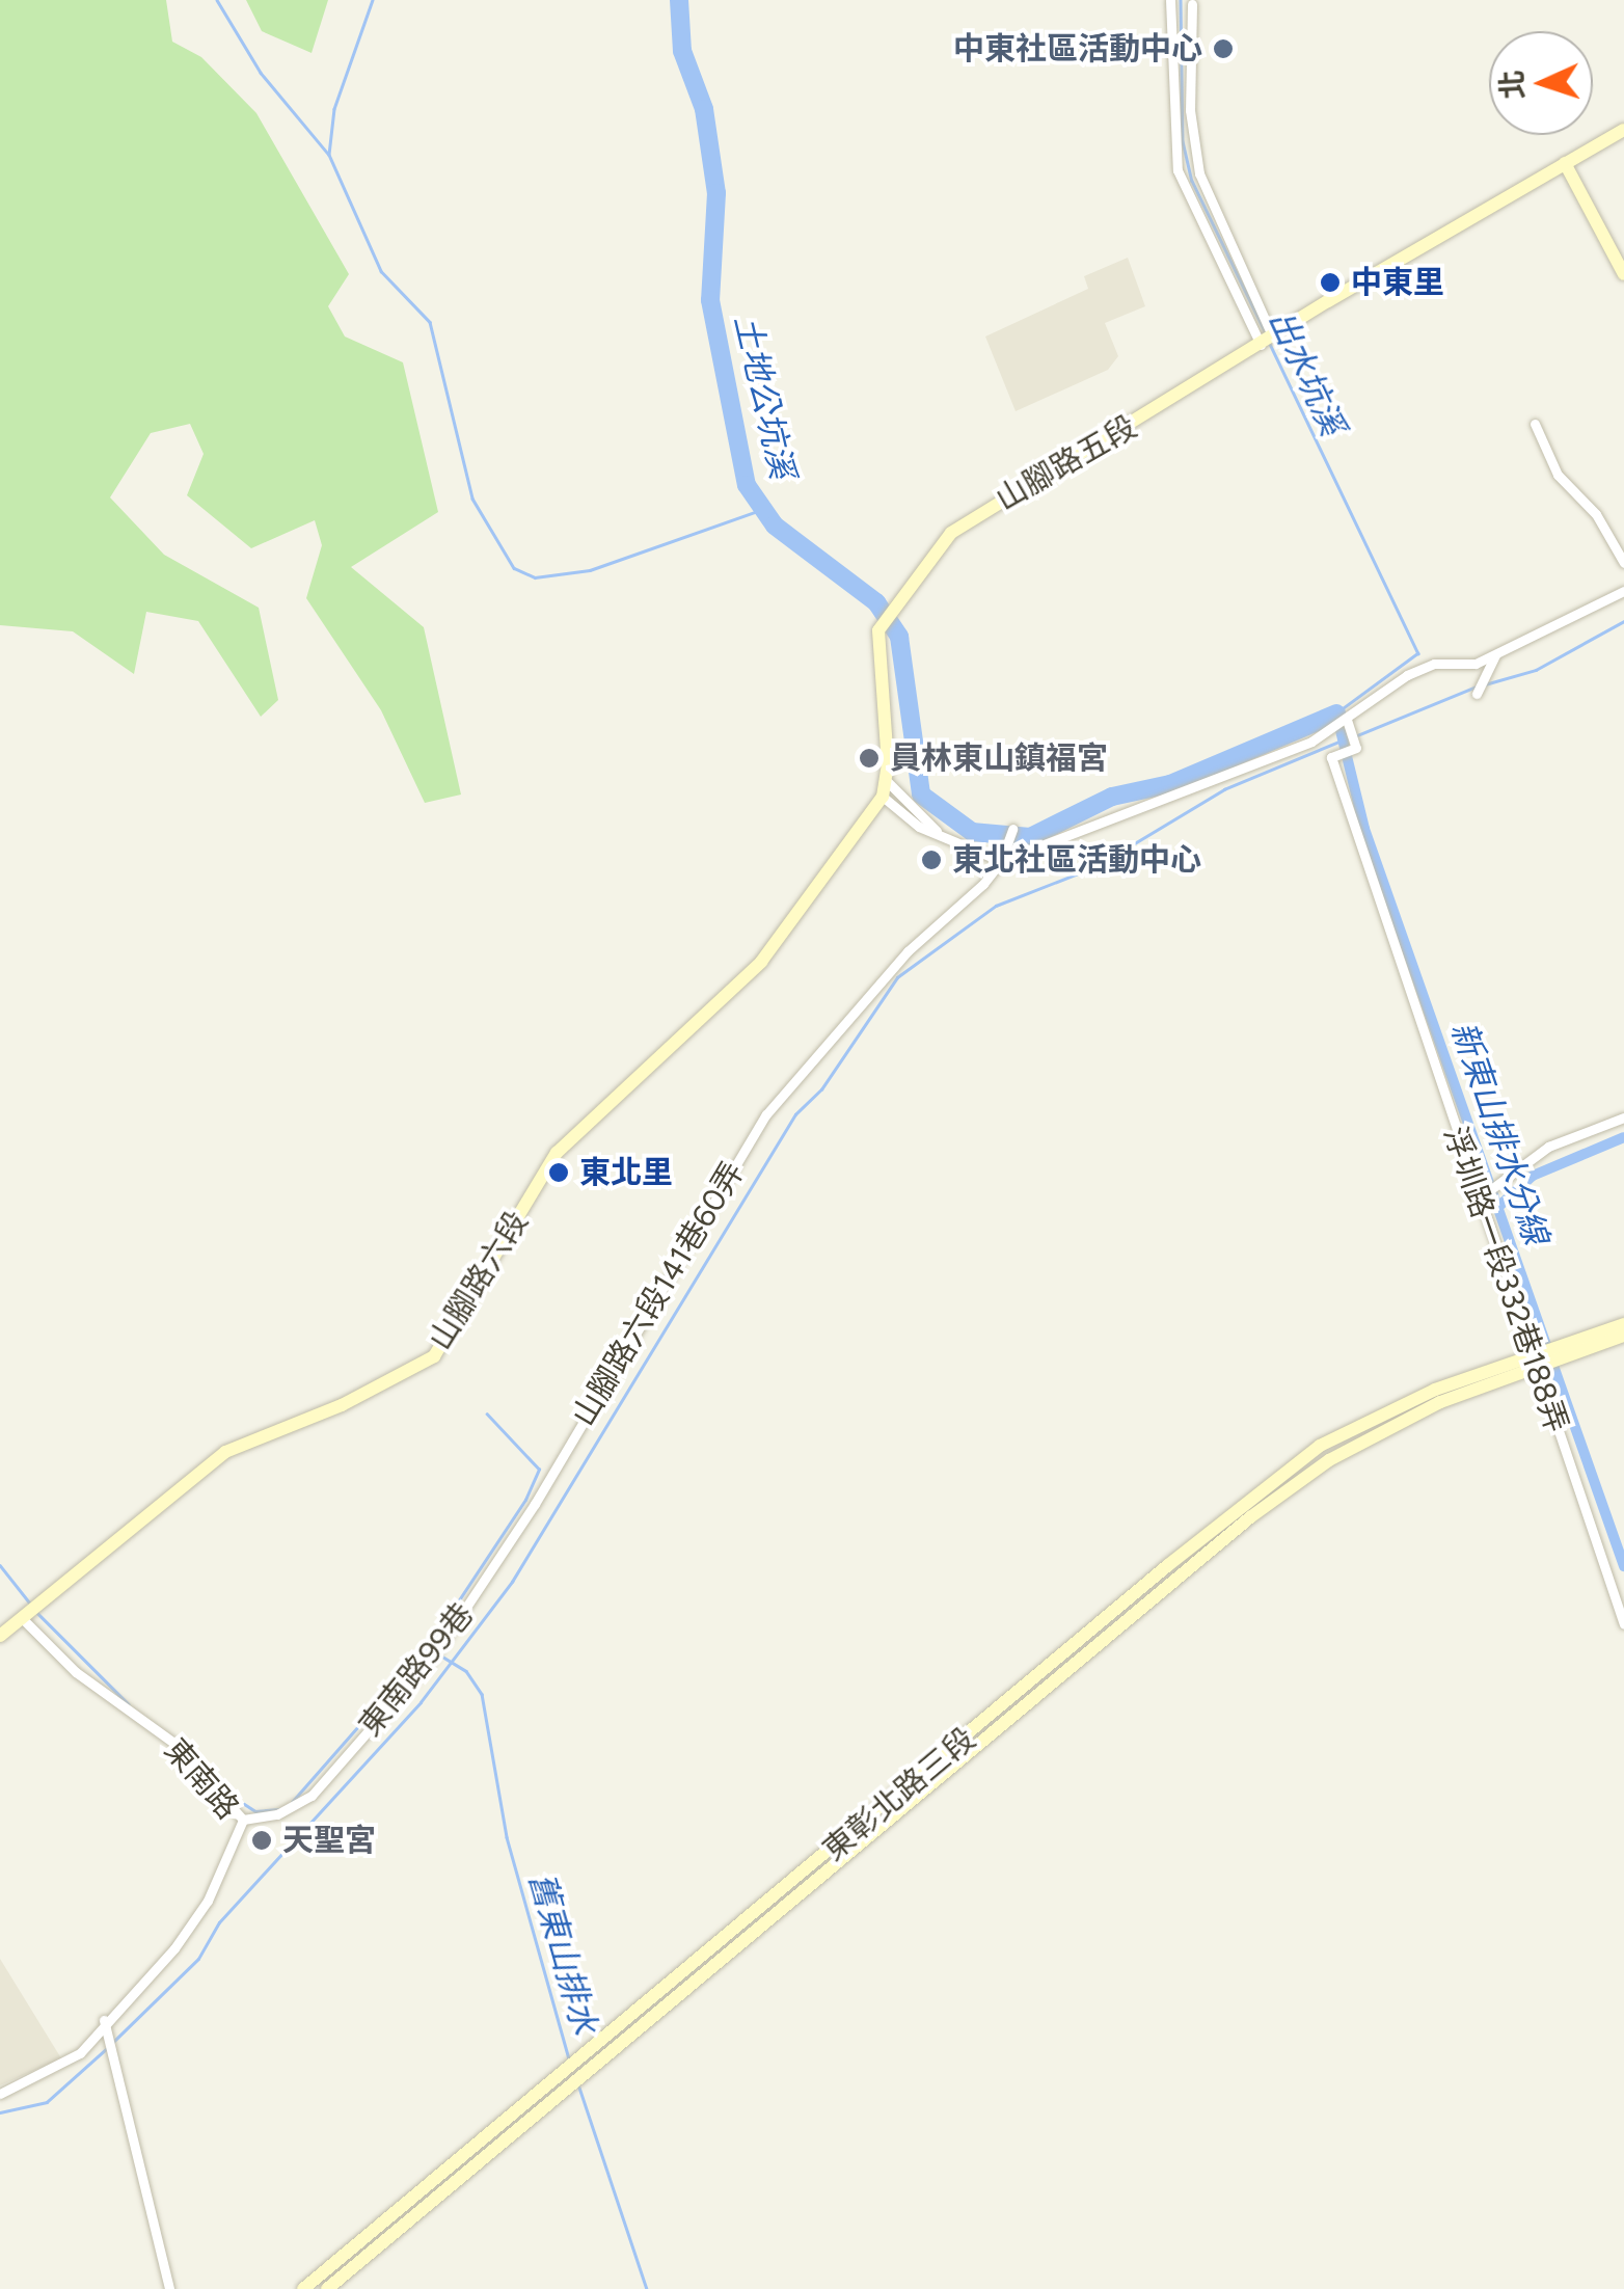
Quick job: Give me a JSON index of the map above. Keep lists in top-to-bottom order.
{
  "streets": {
    "street": [
      "山腳路五段",
      "浮圳路一段332巷188弄",
      "山腳路六段",
      "山腳路六段141巷60弄",
      "東南路99巷",
      "東南路",
      "東彰北路三段"
    ]
  },
  "crossings": [
    ["山腳路五段", "山腳路六段"],
    ["浮圳路一段332巷188弄", "東彰北路三段"],
    ["山腳路六段", "東南路"],
    ["山腳路六段141巷60弄", "東南路99巷"],
    ["東南路99巷", "東南路"]
  ],
  "water": [
    "出水坑溪",
    "土地公坑溪",
    "新東山排水分線",
    "舊東山排水"
  ],
  "places": [
    "中東社區活動中心",
    "中東里",
    "員林東山鎮福宮",
    "東北社區活動中心",
    "東北里",
    "天聖宮"
  ],
  "north": "left"
}
